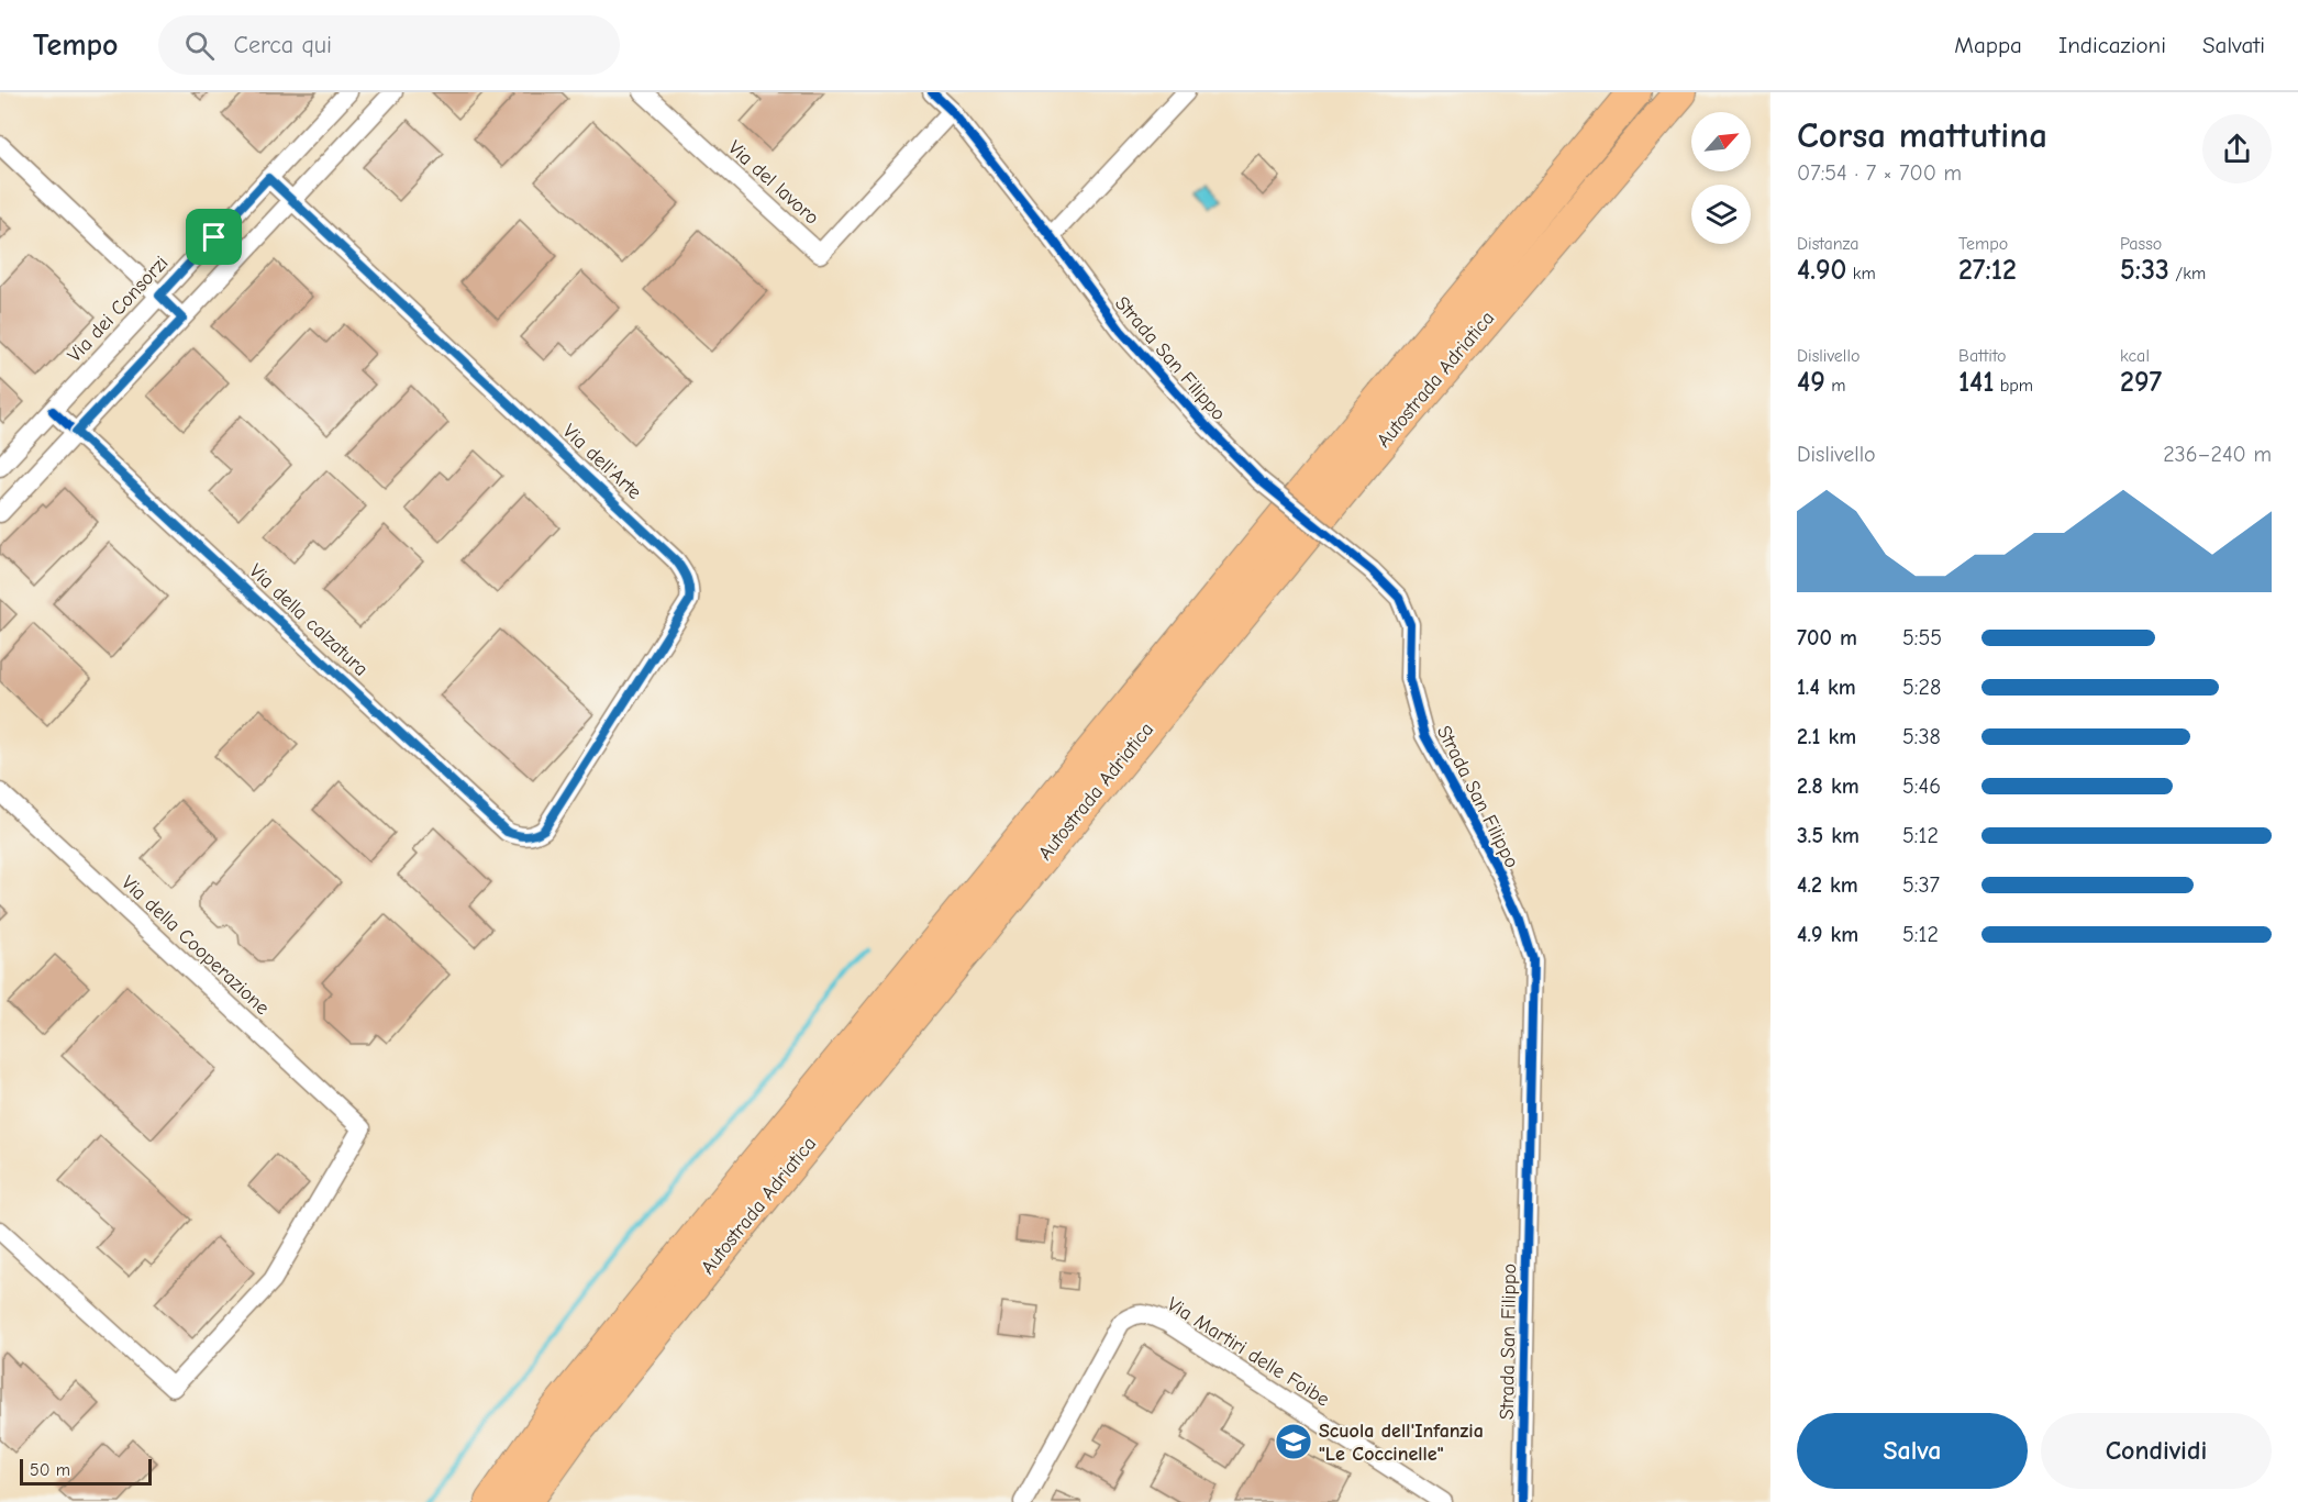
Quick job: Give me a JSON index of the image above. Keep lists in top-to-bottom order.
{
  "streets": {
    "highway": ["Autostrada Adriatica"],
    "street": [
      "Via del lavoro",
      "Via dei Consorzi",
      "Strada San Filippo",
      "Via dell'Arte",
      "Via della calzatura",
      "Via della Cooperazione",
      "Via Martiri delle Foibe"
    ]
  },
  "crossings": [
    ["Via del lavoro", "Strada San Filippo"],
    ["Via dei Consorzi", "Via dell'Arte"],
    ["Via dei Consorzi", "Via della calzatura"],
    ["Via dell'Arte", "Via della calzatura"]
  ],
  "places": {
    "school or university": ["Scuola dell'Infanzia \"Le Coccinelle\""]
  },
  "scale_bar": "50 m",
  "north": "top right",
  "page": {
    "header": "Tempo",
    "search": "Cerca qui",
    "nav": ["Mappa", "Indicazioni", "Salvati"],
    "heading": ["Corsa mattutina", "07:54 · 7 × 700 m"],
    "stats": [
      ["Distanza", "4.90 km"],
      ["Tempo", "27:12"],
      ["Passo", "5:33 /km"],
      ["Dislivello", "49 m"],
      ["Battito", "141 bpm"],
      ["kcal", "297"]
    ],
    "chart": ["Dislivello", "236–240 m"],
    "list": [
      {
        "name": "700 m",
        "note": "5:55"
      },
      {
        "name": "1.4 km",
        "note": "5:28"
      },
      {
        "name": "2.1 km",
        "note": "5:38"
      },
      {
        "name": "2.8 km",
        "note": "5:46"
      },
      {
        "name": "3.5 km",
        "note": "5:12"
      },
      {
        "name": "4.2 km",
        "note": "5:37"
      },
      {
        "name": "4.9 km",
        "note": "5:12"
      }
    ],
    "buttons": ["Salva", "Condividi"],
    "scale": "50 m"
  }
}
